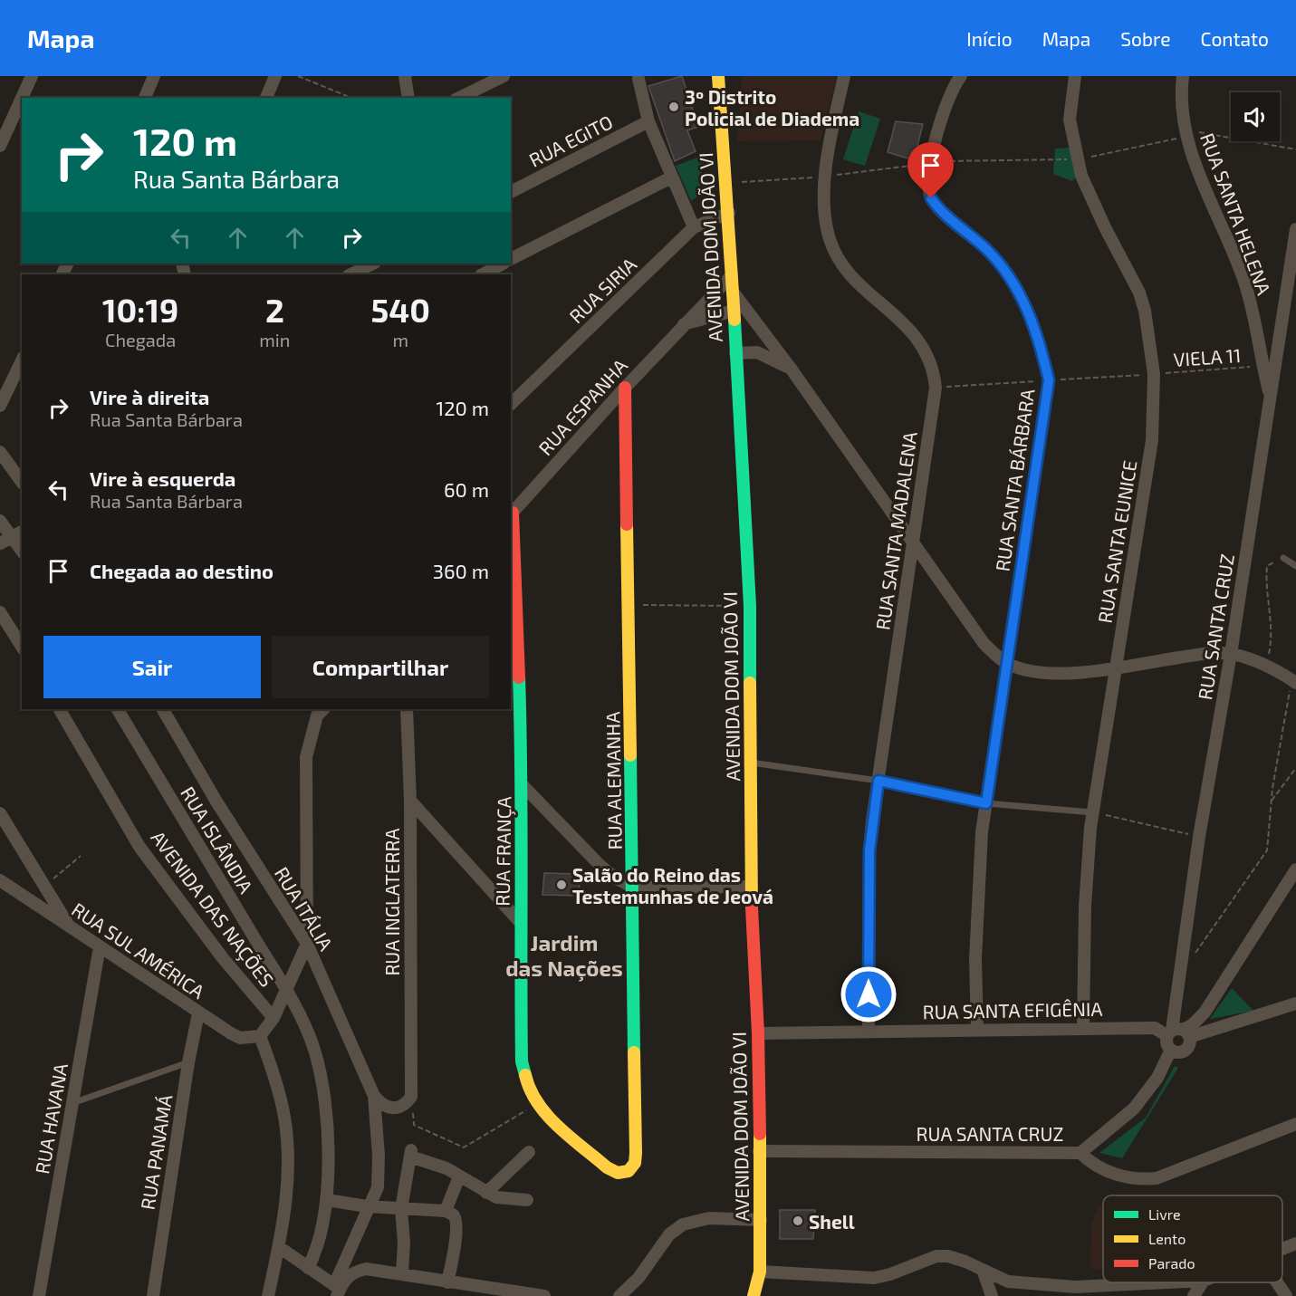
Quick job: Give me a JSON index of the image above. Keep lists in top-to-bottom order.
{
  "streets": {
    "street": [
      "RUA EGITO",
      "RUA SANTA HELENA",
      "AVENIDA DOM JOÃO VI",
      "RUA SIRIA",
      "RUA ESPANHA",
      "RUA SANTA BÁRBARA",
      "RUA SANTA MADALENA",
      "RUA SANTA EUNICE",
      "RUA SANTA CRUZ",
      "RUA ALEMANHA",
      "RUA ISLÂNDIA",
      "RUA FRANÇA",
      "RUA INGLATERRA",
      "AVENIDA DAS NAÇÕES",
      "RUA ITÁLIA",
      "RUA SUL AMÉRICA",
      "RUA SANTA EFIGÊNIA",
      "RUA HAVANA",
      "RUA PANAMÁ"
    ],
    "path": ["VIELA 11"]
  },
  "crossings": [
    ["RUA SANTA HELENA", "VIELA 11"],
    ["RUA SANTA HELENA", "RUA SANTA CRUZ"],
    ["AVENIDA DOM JOÃO VI", "RUA SIRIA"],
    ["AVENIDA DOM JOÃO VI", "RUA ESPANHA"],
    ["AVENIDA DOM JOÃO VI", "RUA SANTA CRUZ"],
    ["AVENIDA DOM JOÃO VI", "RUA SANTA EFIGÊNIA"],
    ["VIELA 11", "RUA SANTA EUNICE"],
    ["RUA ESPANHA", "RUA ALEMANHA"],
    ["RUA ESPANHA", "RUA FRANÇA"],
    ["RUA SANTA BÁRBARA", "RUA SANTA EFIGÊNIA"],
    ["RUA SANTA MADALENA", "RUA SANTA EFIGÊNIA"],
    ["RUA SANTA EUNICE", "RUA SANTA EFIGÊNIA"],
    ["RUA SANTA CRUZ", "RUA SANTA EFIGÊNIA"],
    ["RUA ALEMANHA", "RUA FRANÇA"],
    ["RUA SUL AMÉRICA", "RUA HAVANA"],
    ["RUA SUL AMÉRICA", "RUA PANAMÁ"]
  ],
  "districts": ["Jardim das Nações"],
  "places": ["3º Distrito Policial de Diadema", "Salão do Reino das Testemunhas de Jeová", "Shell"],
  "legend": ["Livre", "Lento", "Parado"],
  "page": {
    "header": "Mapa",
    "nav": [
      "Início",
      "Mapa",
      "Sobre",
      "Contato"
    ],
    "turn": ["120 m", "Rua Santa Bárbara"],
    "eta": [
      "10:19",
      "Chegada",
      "2",
      "min",
      "540",
      "m"
    ],
    "list": [
      {
        "name": "Vire à direita",
        "note": "Rua Santa Bárbara",
        "value": "120 m"
      },
      {
        "name": "Vire à esquerda",
        "note": "Rua Santa Bárbara",
        "value": "60 m"
      },
      {
        "name": "Chegada ao destino",
        "value": "360 m"
      }
    ],
    "buttons": ["Sair", "Compartilhar"]
  }
}
